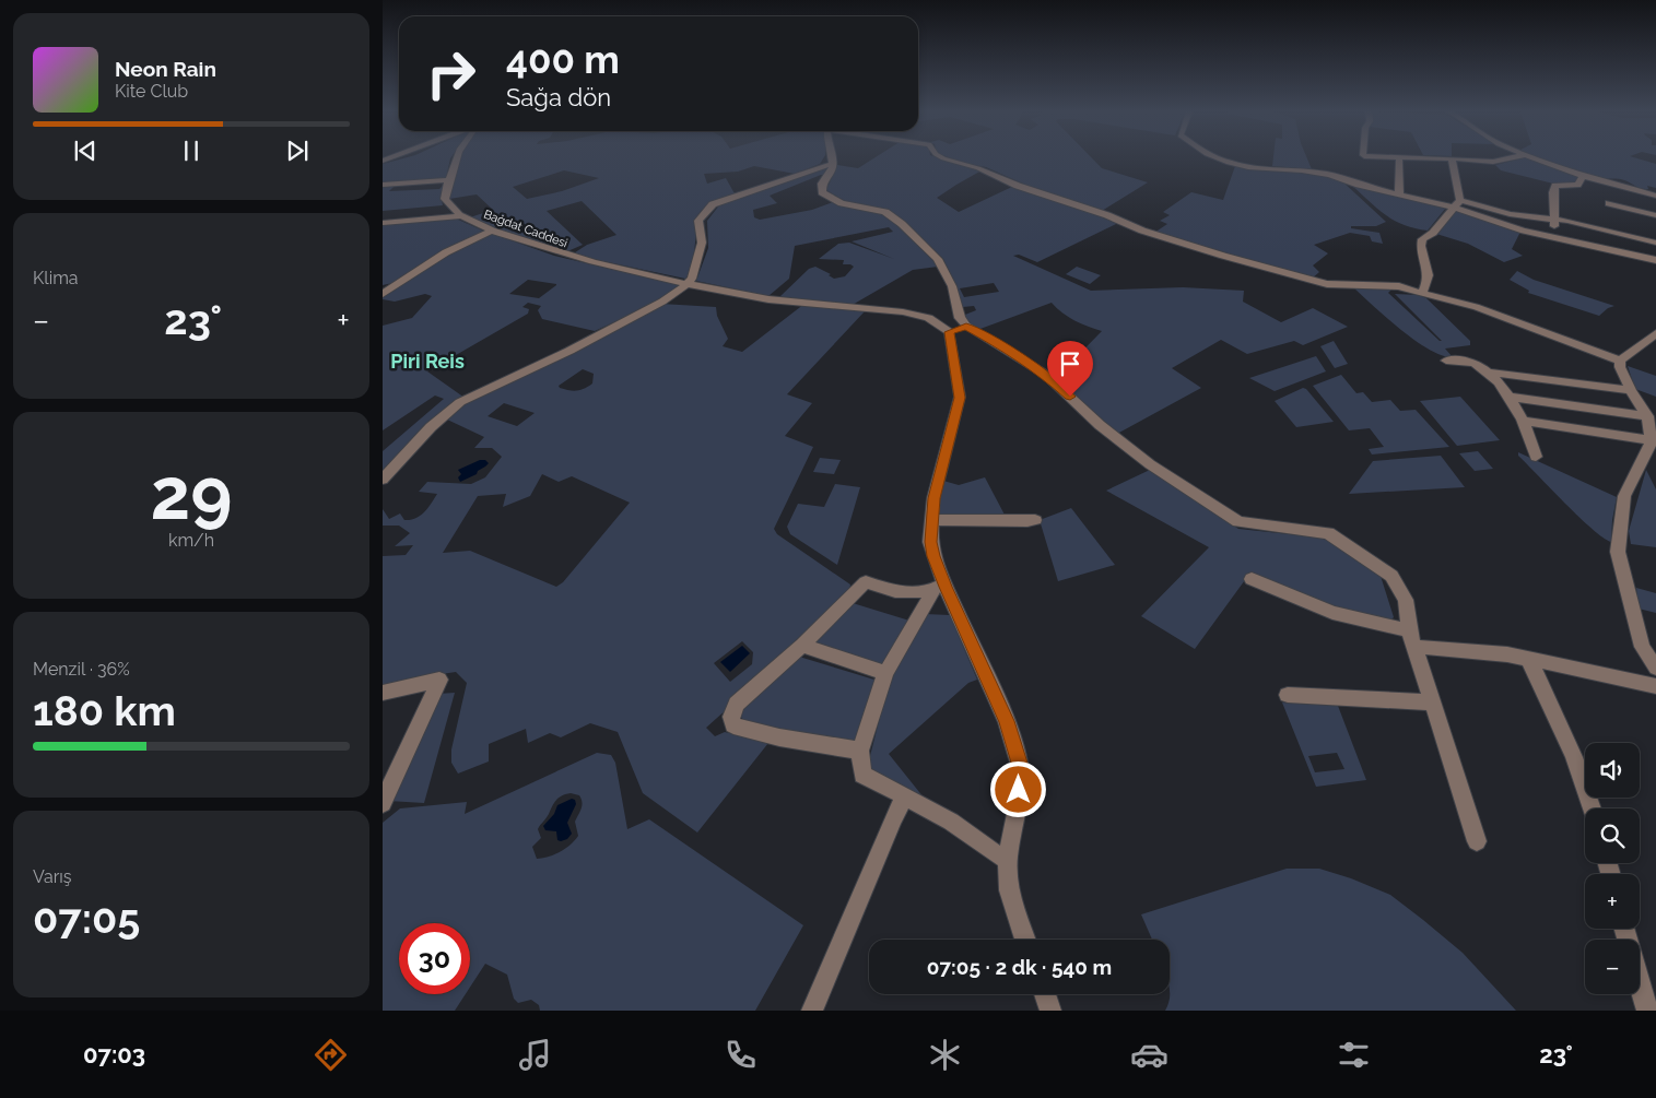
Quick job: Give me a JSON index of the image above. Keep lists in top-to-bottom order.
{
  "streets": {
    "street": ["Bağdat Caddesi"]
  },
  "districts": ["Piri Reis"],
  "page": {
    "turn": ["400 m", "Sağa dön"],
    "song": ["Neon Rain", "Kite Club"],
    "tile": [
      "Klima",
      ["29", "km/h"],
      ["Menzil · 36%", "180 km"],
      ["Varış", "07:05"]
    ],
    "heat": ["−", "23°", "+"],
    "map_buttons": ["+", "−"],
    "limit": "30",
    "trip": "07:05 · 2 dk · 540 m",
    "tabs": ["07:03", "23°"]
  }
}
